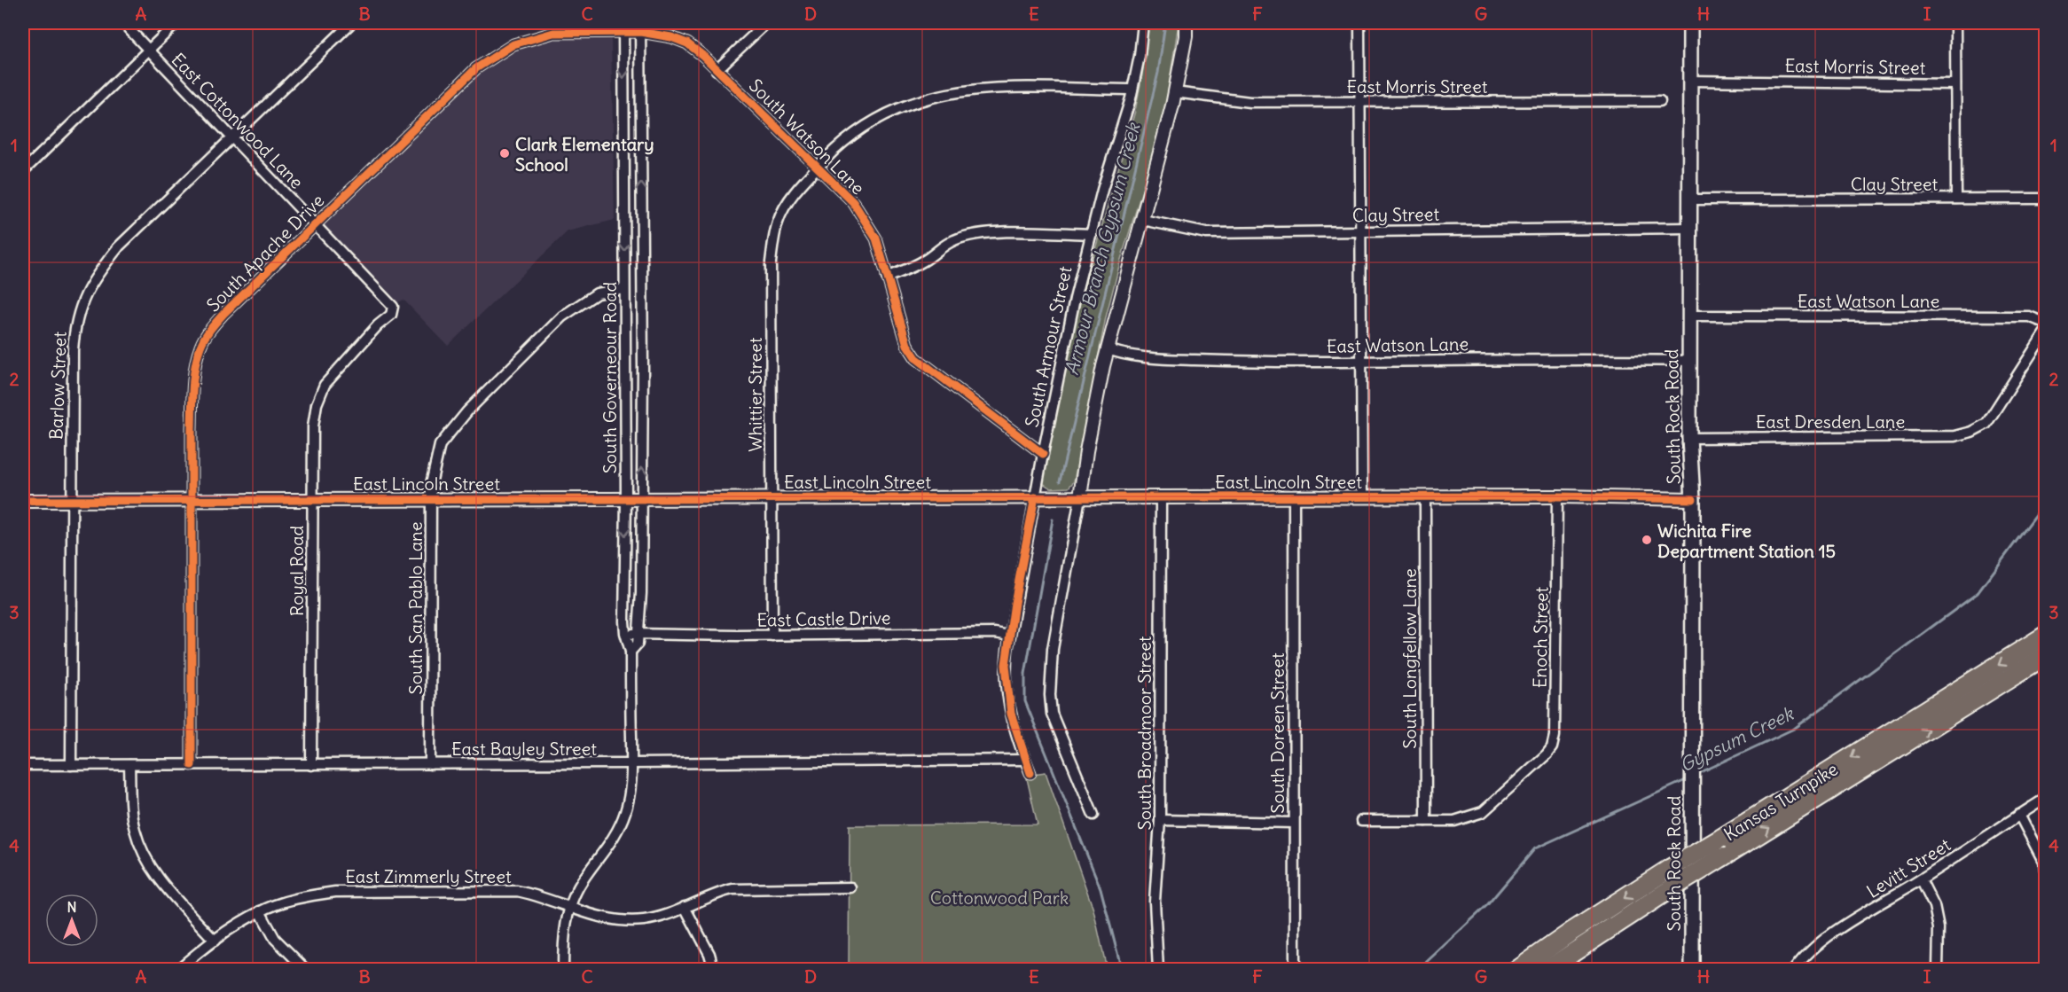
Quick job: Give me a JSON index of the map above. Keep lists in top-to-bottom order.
{
  "streets": {
    "highway": ["Kansas Turnpike"],
    "main road": ["South Rock Road"],
    "street": [
      "East Morris Street",
      "East Cottonwood Lane",
      "South Watson Lane",
      "Clay Street",
      "South Apache Drive",
      "East Watson Lane",
      "South Armour Street",
      "South Governeour Road",
      "Barlow Street",
      "Whittier Street",
      "East Dresden Lane",
      "East Lincoln Street",
      "Royal Road",
      "South San Pablo Lane",
      "East Castle Drive",
      "Enoch Street",
      "South Longfellow Lane",
      "South Broadmoor Street",
      "South Doreen Street",
      "East Bayley Street",
      "Levitt Street",
      "East Zimmerly Street"
    ]
  },
  "crossings": [
    ["East Morris Street", "South Rock Road"],
    ["East Cottonwood Lane", "South Apache Drive"],
    ["East Cottonwood Lane", "Barlow Street"],
    ["East Cottonwood Lane", "Royal Road"],
    ["South Watson Lane", "South Apache Drive"],
    ["South Watson Lane", "South Armour Street"],
    ["South Watson Lane", "South Governeour Road"],
    ["South Watson Lane", "Whittier Street"],
    ["Clay Street", "South Rock Road"],
    ["South Apache Drive", "South Governeour Road"],
    ["South Apache Drive", "East Lincoln Street"],
    ["South Apache Drive", "East Bayley Street"],
    ["East Watson Lane", "South Rock Road"],
    ["South Armour Street", "East Lincoln Street"],
    ["South Armour Street", "East Castle Drive"],
    ["South Armour Street", "East Bayley Street"],
    ["South Governeour Road", "East Lincoln Street"],
    ["South Governeour Road", "South San Pablo Lane"],
    ["South Governeour Road", "East Castle Drive"],
    ["South Governeour Road", "East Bayley Street"],
    ["South Governeour Road", "East Zimmerly Street"],
    ["Barlow Street", "East Lincoln Street"],
    ["Barlow Street", "East Bayley Street"],
    ["Whittier Street", "East Lincoln Street"],
    ["Whittier Street", "East Castle Drive"],
    ["South Rock Road", "East Dresden Lane"],
    ["South Rock Road", "East Lincoln Street"],
    ["East Lincoln Street", "Royal Road"],
    ["East Lincoln Street", "South San Pablo Lane"],
    ["East Lincoln Street", "Enoch Street"],
    ["East Lincoln Street", "South Longfellow Lane"],
    ["East Lincoln Street", "South Broadmoor Street"],
    ["East Lincoln Street", "South Doreen Street"],
    ["Royal Road", "East Bayley Street"],
    ["South San Pablo Lane", "East Bayley Street"],
    ["Enoch Street", "South Longfellow Lane"]
  ],
  "water": ["Armour Branch Gypsum Creek", "Gypsum Creek"],
  "parks": ["Cottonwood Park"],
  "places": ["Clark Elementary School", "Wichita Fire Department Station 15"],
  "north": "top",
  "grid": {
    "columns": [
      "A",
      "B",
      "C",
      "D",
      "E",
      "F",
      "G",
      "H",
      "I"
    ],
    "rows": [
      "1",
      "2",
      "3",
      "4"
    ]
  }
}
